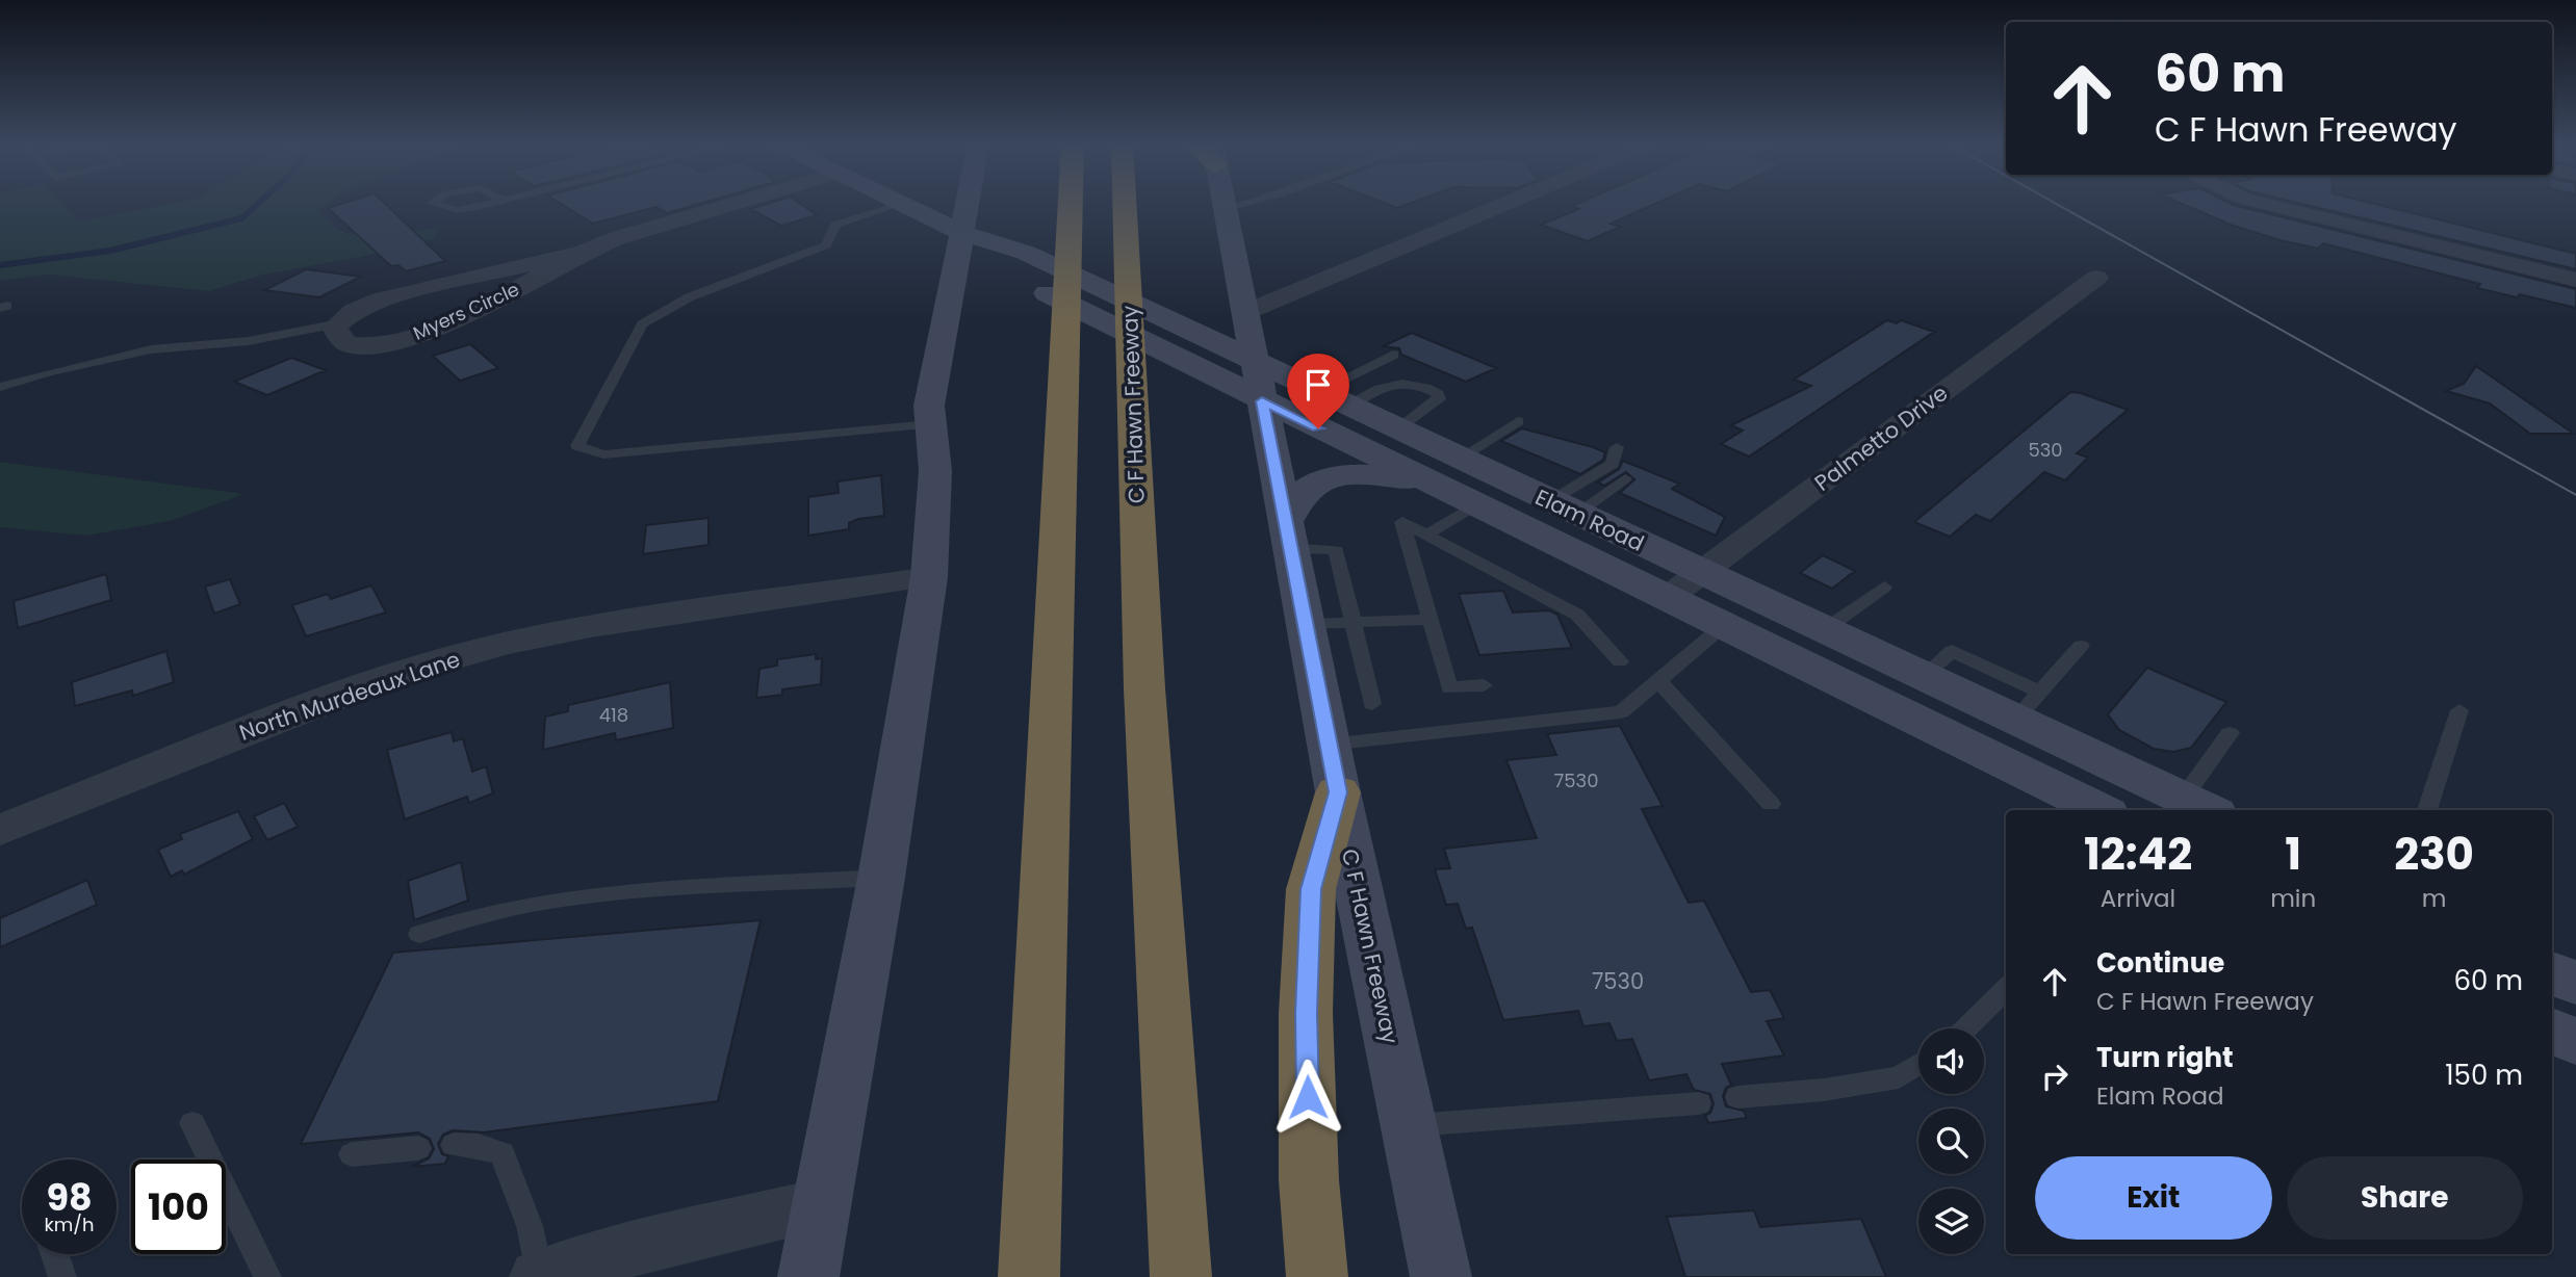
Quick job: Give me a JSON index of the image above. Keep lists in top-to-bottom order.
{
  "streets": {
    "highway": ["C F Hawn Freeway"],
    "main road": ["Elam Road"],
    "street": ["Myers Circle", "Palmetto Drive", "North Murdeaux Lane"]
  },
  "crossings": [
    ["C F Hawn Freeway", "Elam Road"],
    ["Palmetto Drive", "Elam Road"]
  ],
  "house_numbers": [
    "530",
    "418",
    "7530",
    "7530"
  ],
  "page": {
    "turn": ["60 m", "C F Hawn Freeway"],
    "eta": [
      "12:42",
      "Arrival",
      "1",
      "min",
      "230",
      "m"
    ],
    "list": [
      {
        "name": "Continue",
        "note": "C F Hawn Freeway",
        "value": "60 m"
      },
      {
        "name": "Turn right",
        "note": "Elam Road",
        "value": "150 m"
      }
    ],
    "buttons": ["Exit", "Share"],
    "speed": "98 km/h",
    "limit": "100"
  }
}
